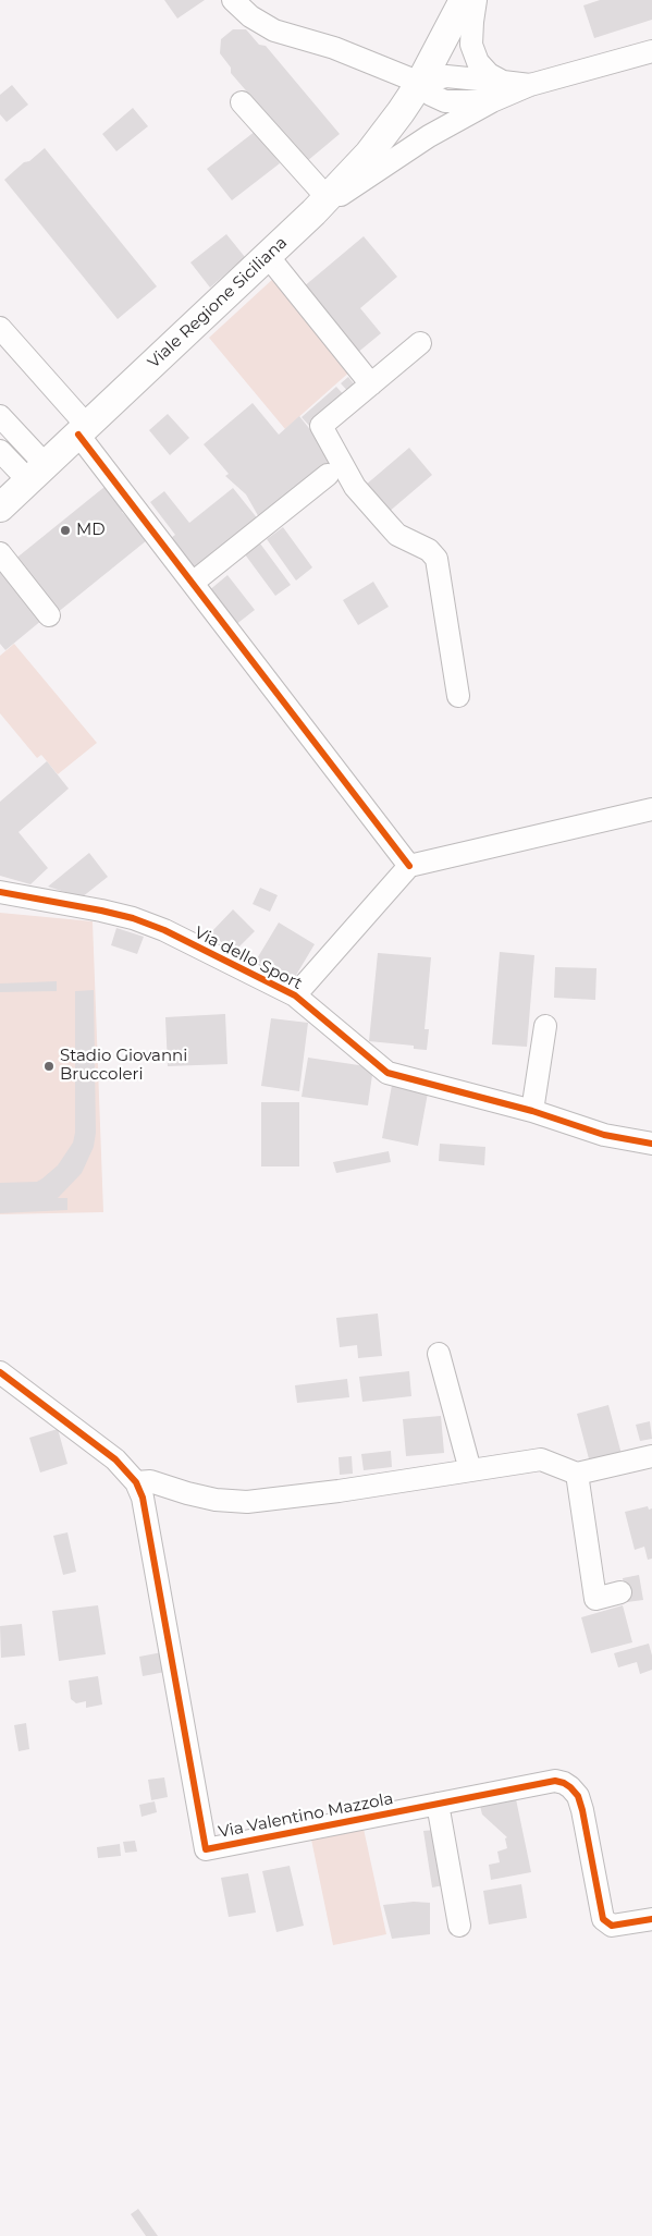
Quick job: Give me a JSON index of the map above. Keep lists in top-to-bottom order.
{
  "streets": {
    "main road": ["Viale Regione Siciliana"],
    "street": ["Via dello Sport", "Via Valentino Mazzola"]
  },
  "places": ["MD", "Stadio Giovanni Bruccoleri"]
}
